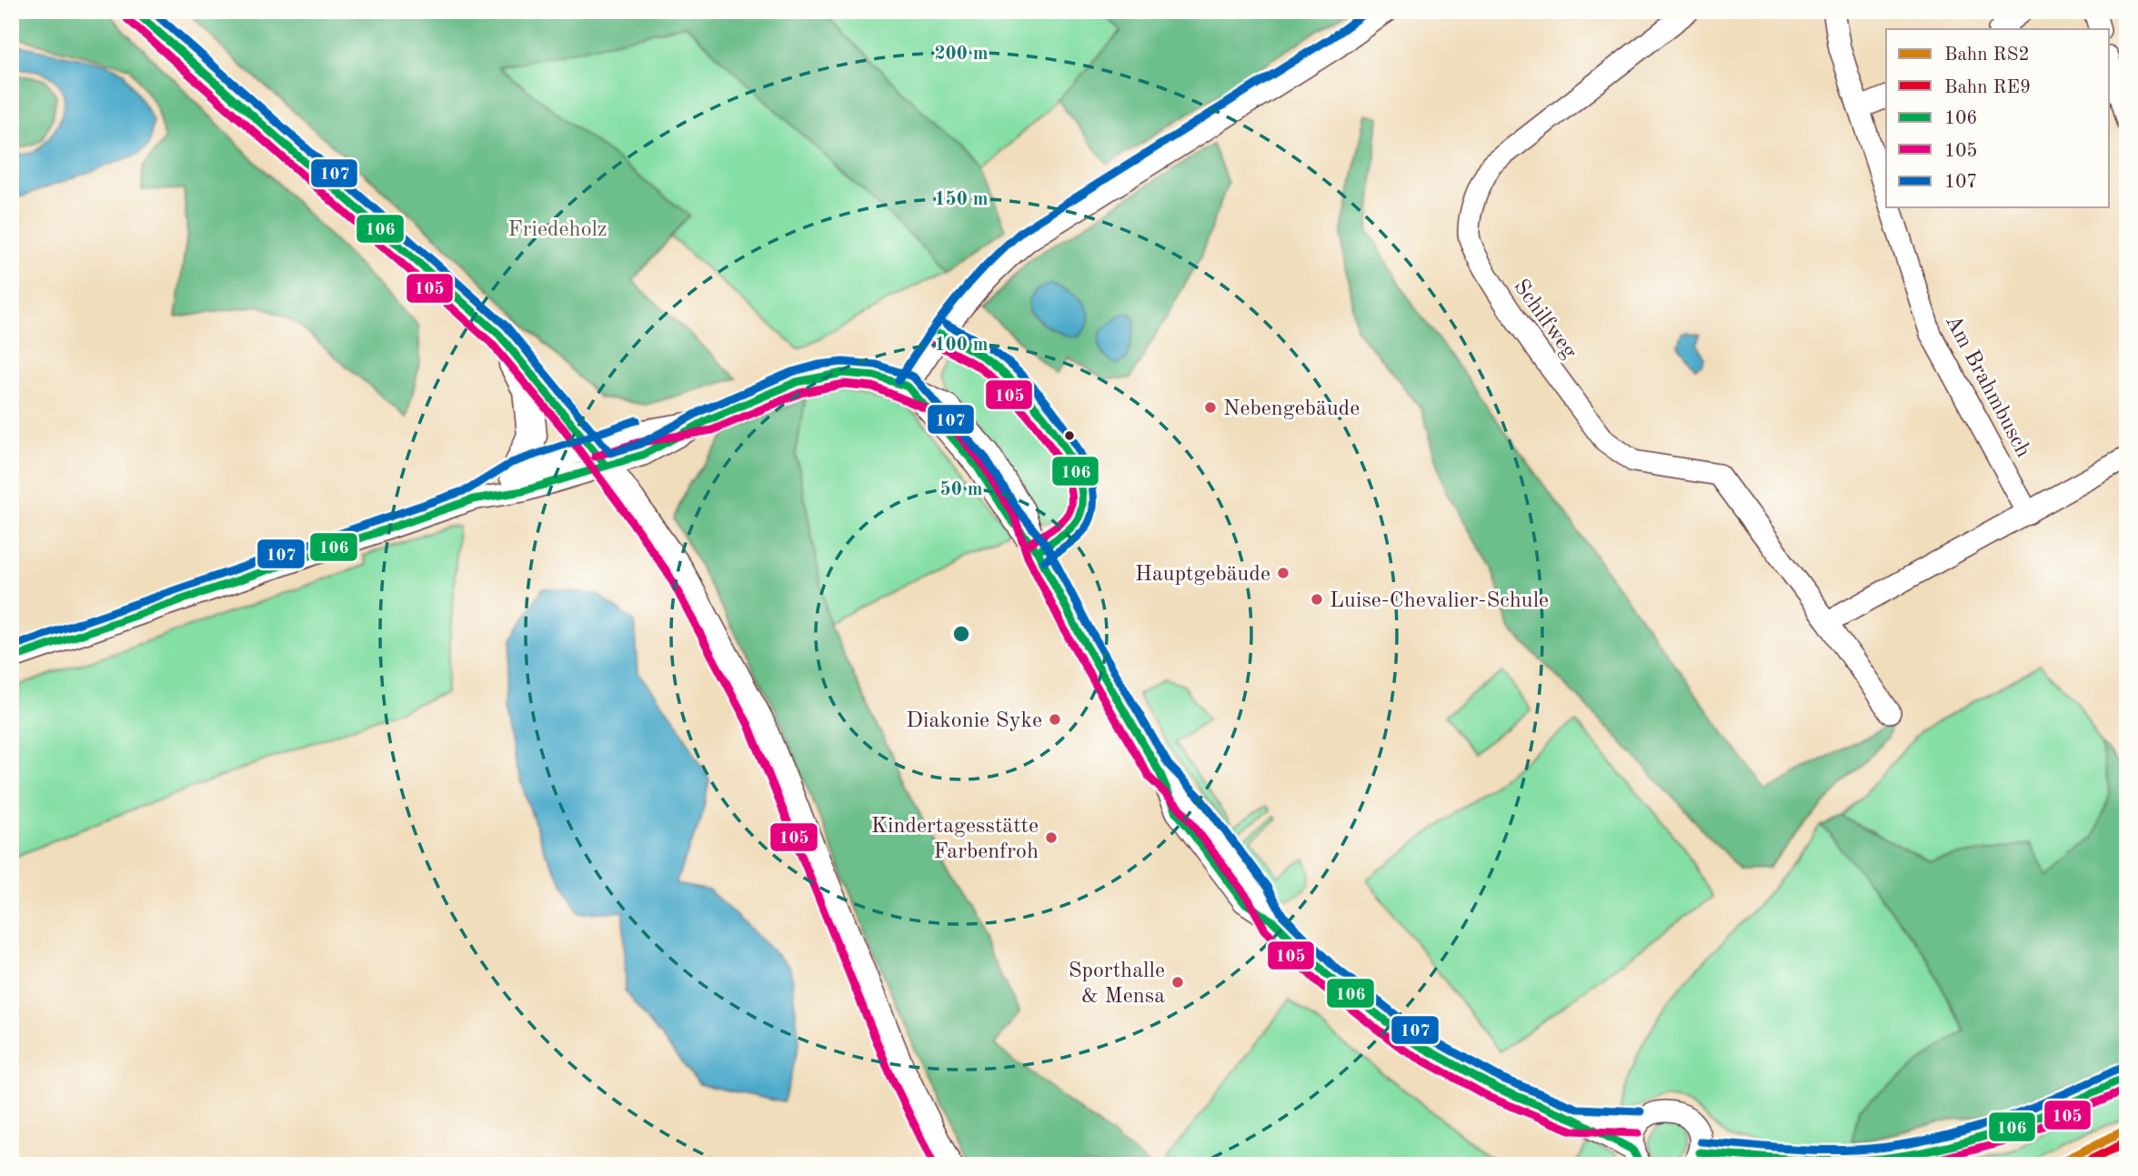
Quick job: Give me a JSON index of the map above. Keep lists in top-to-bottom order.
{
  "streets": {
    "street": ["Schilfweg", "Am Brahmbusch"]
  },
  "parks": ["Friedeholz"],
  "places": [
    "Nebengebäude",
    "Hauptgebäude",
    "Luise-Chevalier-Schule",
    "Diakonie Syke",
    "Kindertagesstätte Farbenfroh",
    "Sporthalle & Mensa"
  ],
  "lines": [
    "transit line 106",
    "transit line 107",
    "transit line 105",
    "rail line RS2",
    "rail line RE9"
  ],
  "legend": [
    "Bahn RS2",
    "Bahn RE9",
    "106",
    "105",
    "107"
  ],
  "rings": [
    "200 m",
    "150 m",
    "100 m",
    "50 m"
  ]
}
